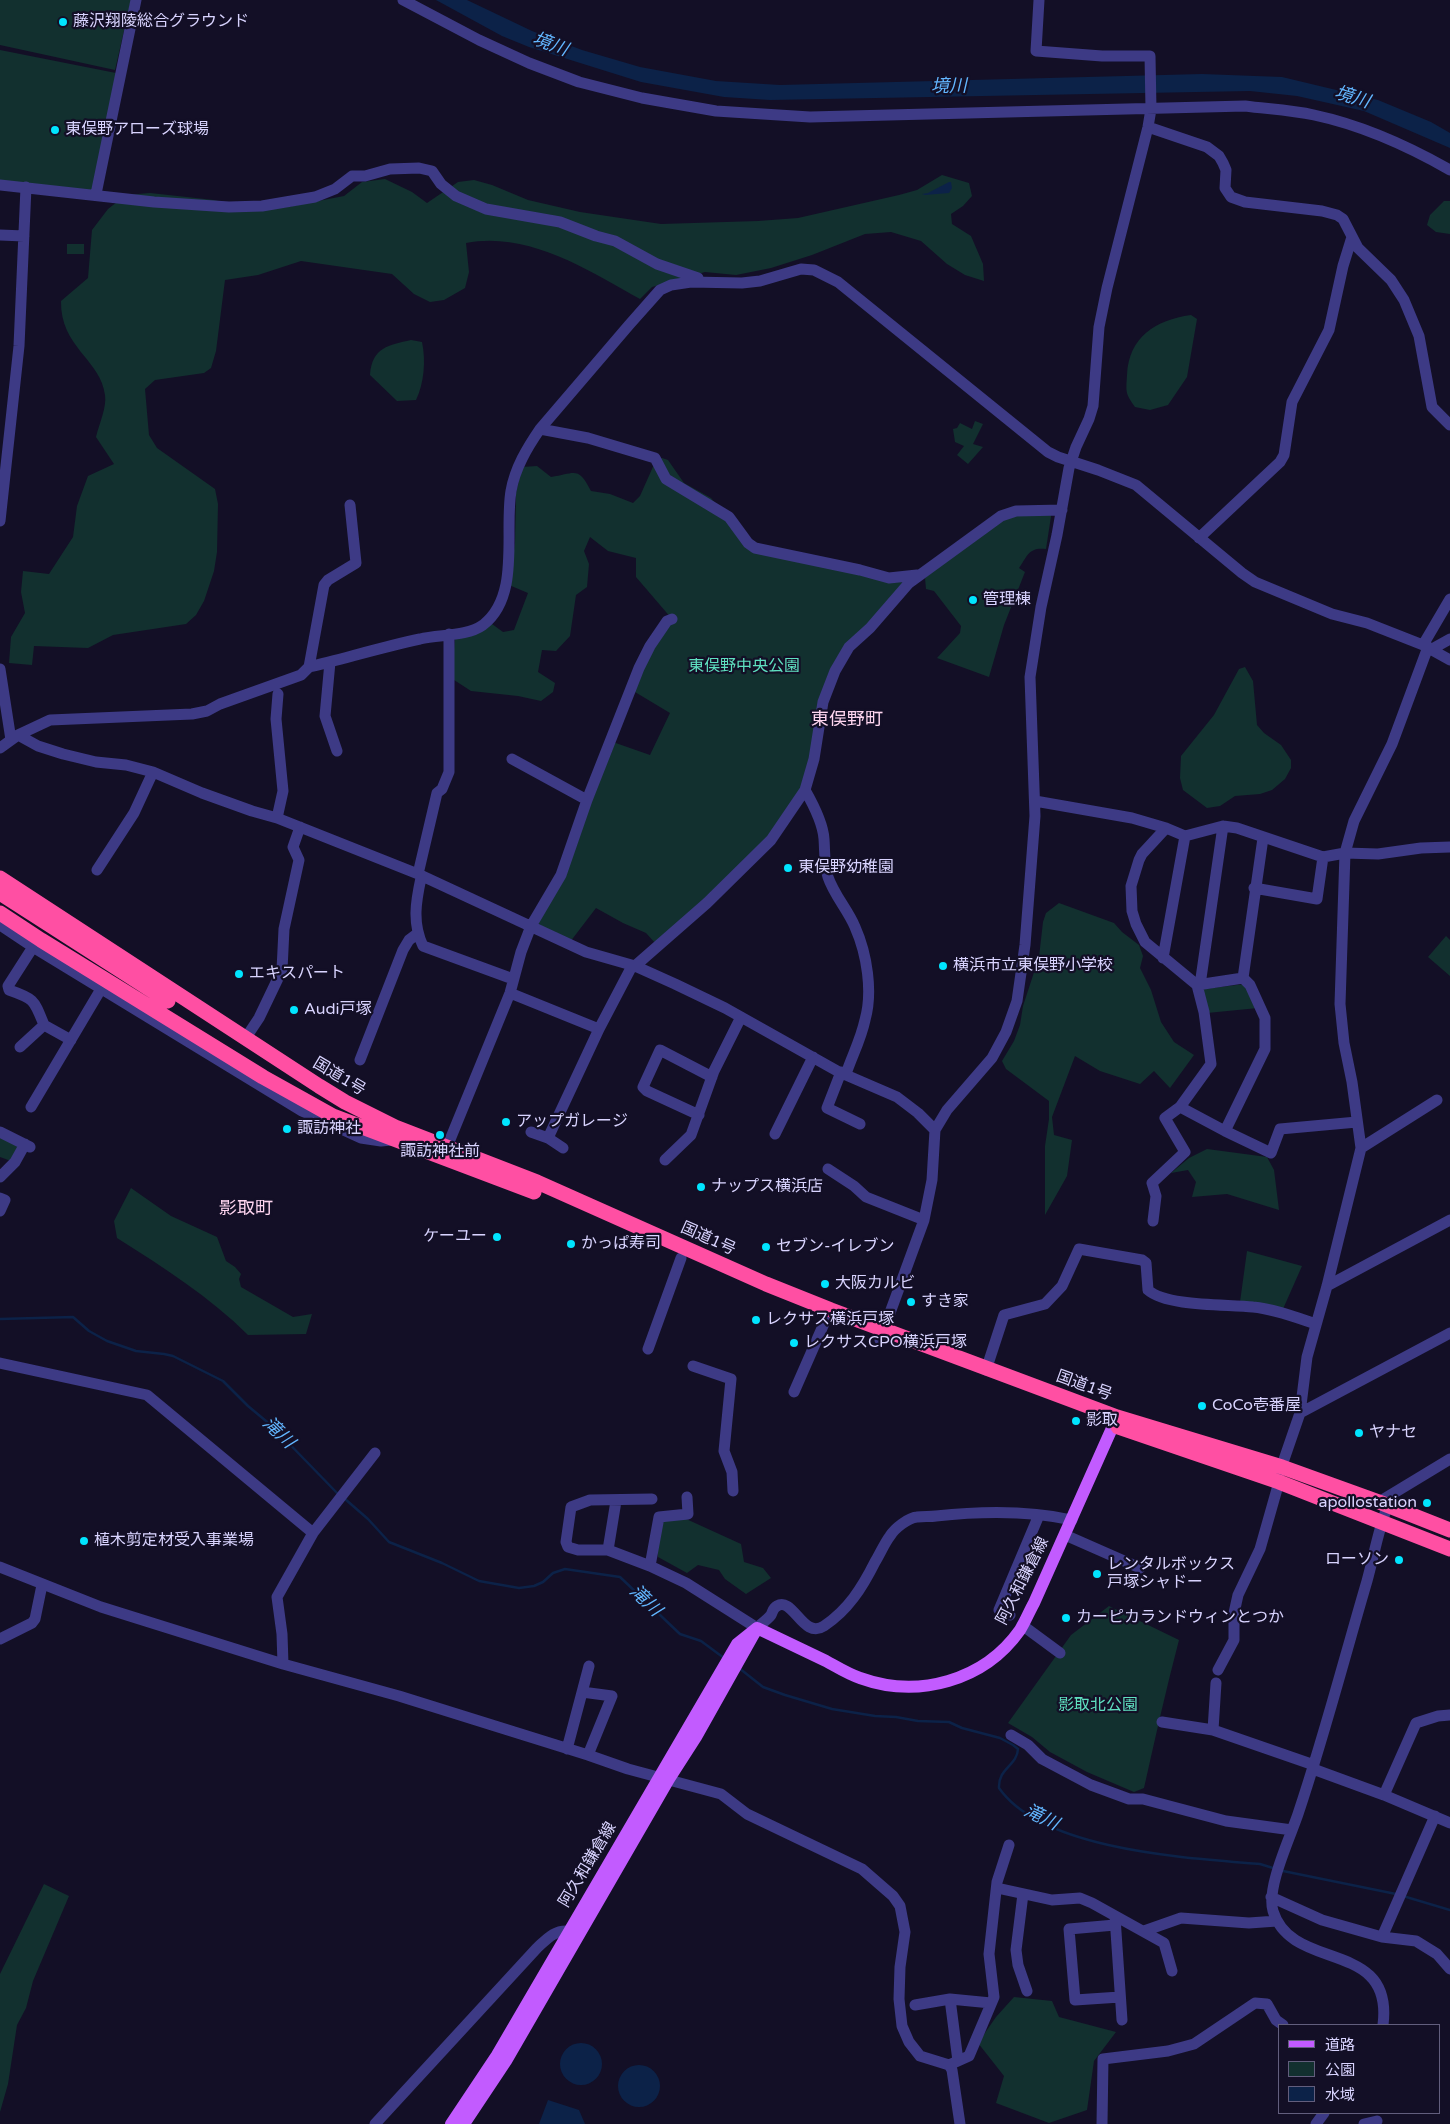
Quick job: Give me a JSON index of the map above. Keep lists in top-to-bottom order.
{
  "streets": {
    "highway": ["国道1号"],
    "main road": ["阿久和鎌倉線"]
  },
  "crossings": [
    ["国道1号", "阿久和鎌倉線"]
  ],
  "districts": ["東俣野町", "影取町"],
  "water": ["境川", "滝川"],
  "parks": ["東俣野中央公園", "影取北公園"],
  "places": [
    "藤沢翔陵総合グラウンド",
    "東俣野アローズ球場",
    "管理棟",
    "東俣野幼稚園",
    "横浜市立東俣野小学校",
    "エキスパート",
    "Audi戸塚",
    "アップガレージ",
    "諏訪神社",
    "諏訪神社前",
    "ナップス横浜店",
    "ケーユー",
    "かっぱ寿司",
    "セブン-イレブン",
    "大阪カルビ",
    "すき家",
    "レクサス横浜戸塚",
    "レクサスCPO横浜戸塚",
    "CoCo壱番屋",
    "影取",
    "ヤナセ",
    "apollostation",
    "植木剪定材受入事業場",
    "ローソン",
    "レンタルボックス 戸塚シャドー",
    "カーピカランドウィンとつか"
  ],
  "legend": ["道路", "公園", "水域"]
}
